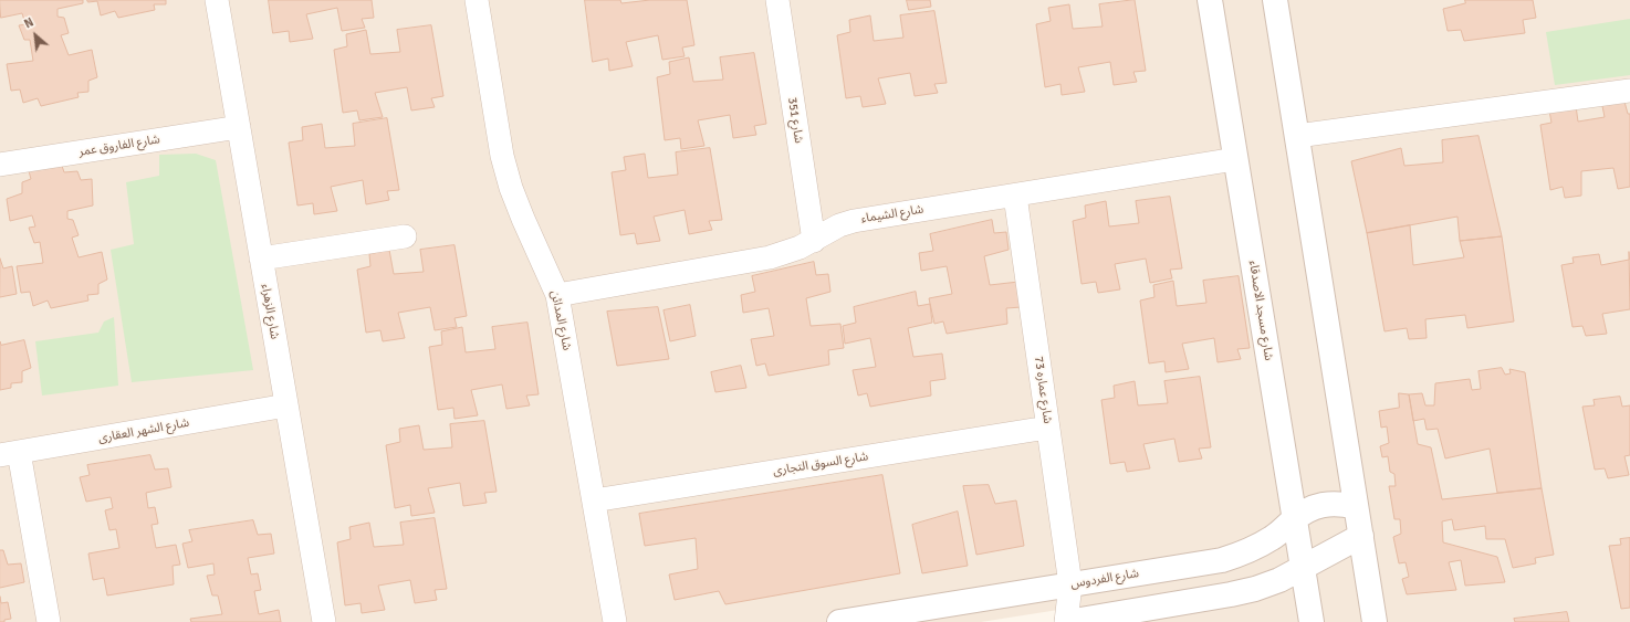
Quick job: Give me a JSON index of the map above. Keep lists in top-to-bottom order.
{
  "streets": {
    "street": [
      "شارع 351",
      "شارع الفاروق عمر",
      "شارع الشيماء",
      "شارع مسجد الاصدقاء",
      "شارع الزهراء",
      "شارع المدائن",
      "شارع عماره 73",
      "شارع الشهر العقارى",
      "شارع السوق التجارى",
      "شارع الفردوس"
    ]
  },
  "crossings": [
    ["شارع 351", "شارع الشيماء"],
    ["شارع الفاروق عمر", "شارع الزهراء"],
    ["شارع الشيماء", "شارع مسجد الاصدقاء"],
    ["شارع الشيماء", "شارع المدائن"],
    ["شارع الشيماء", "شارع عماره 73"],
    ["شارع مسجد الاصدقاء", "شارع الفردوس"],
    ["شارع الزهراء", "شارع الشهر العقارى"],
    ["شارع المدائن", "شارع السوق التجارى"],
    ["شارع عماره 73", "شارع السوق التجارى"],
    ["شارع عماره 73", "شارع الفردوس"]
  ],
  "north": "top left"
}
